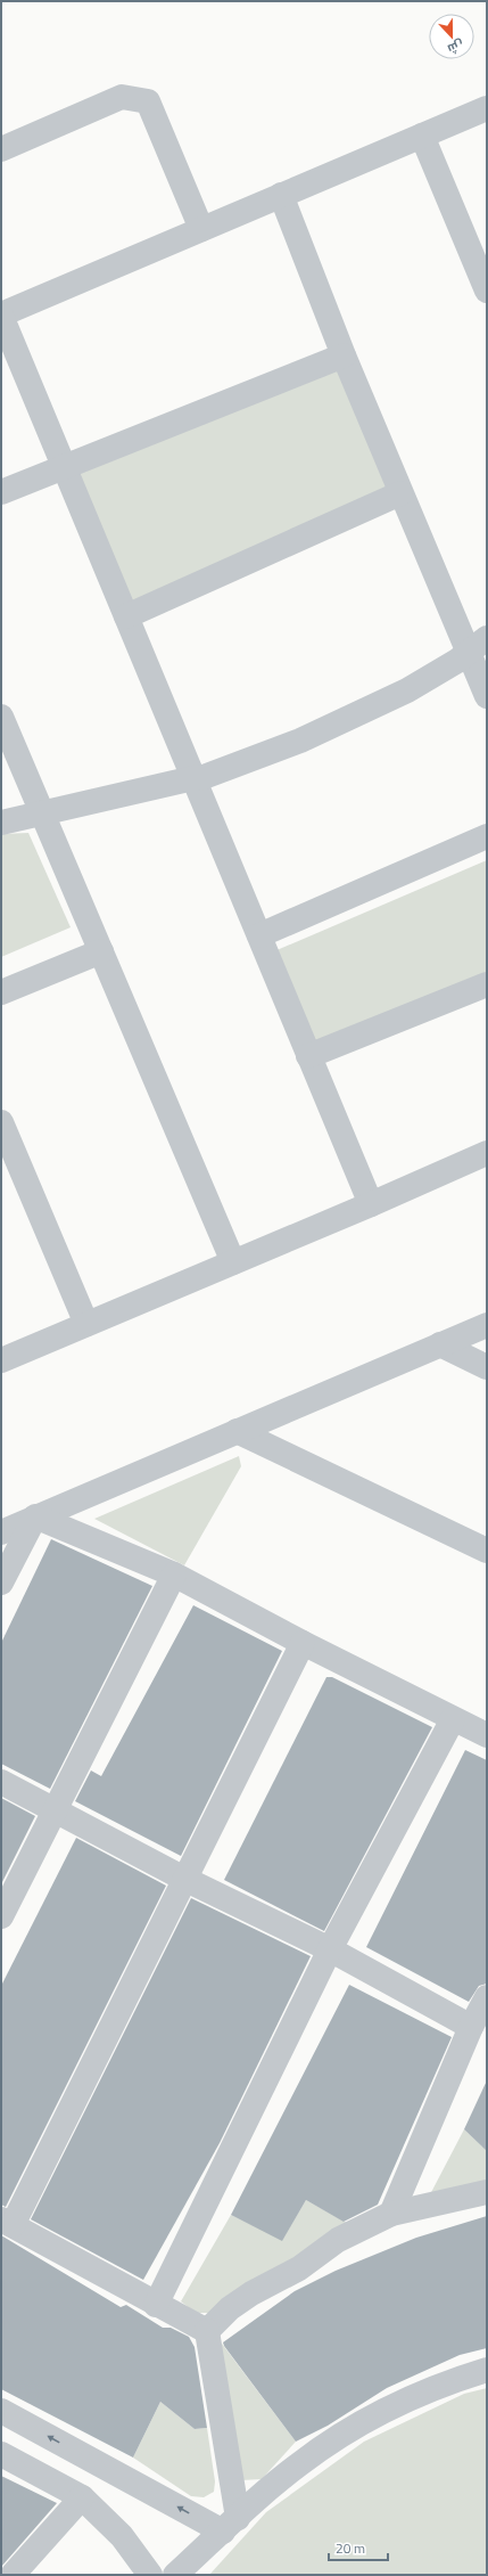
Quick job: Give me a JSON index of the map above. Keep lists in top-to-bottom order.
{
  "scale_bar": "20 m",
  "north": "bottom"
}
